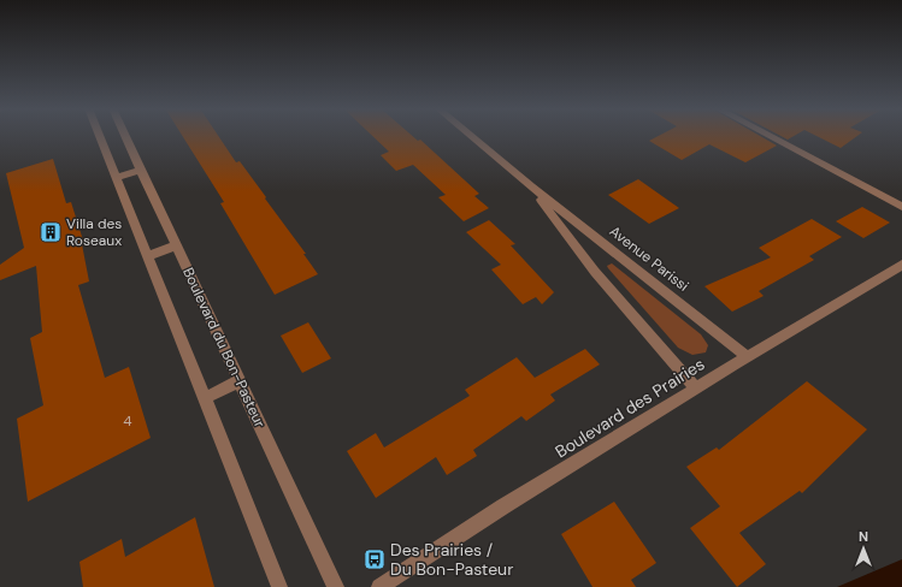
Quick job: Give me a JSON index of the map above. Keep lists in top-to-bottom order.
{
  "streets": {
    "street": ["Avenue Parissi", "Boulevard du Bon-Pasteur", "Boulevard des Prairies"]
  },
  "crossings": [
    ["Avenue Parissi", "Boulevard des Prairies"]
  ],
  "places": {
    "building": ["Villa des Roseaux"],
    "bus stop": ["Des Prairies / Du Bon-Pasteur"]
  },
  "house_numbers": ["4"],
  "north": "top"
}
